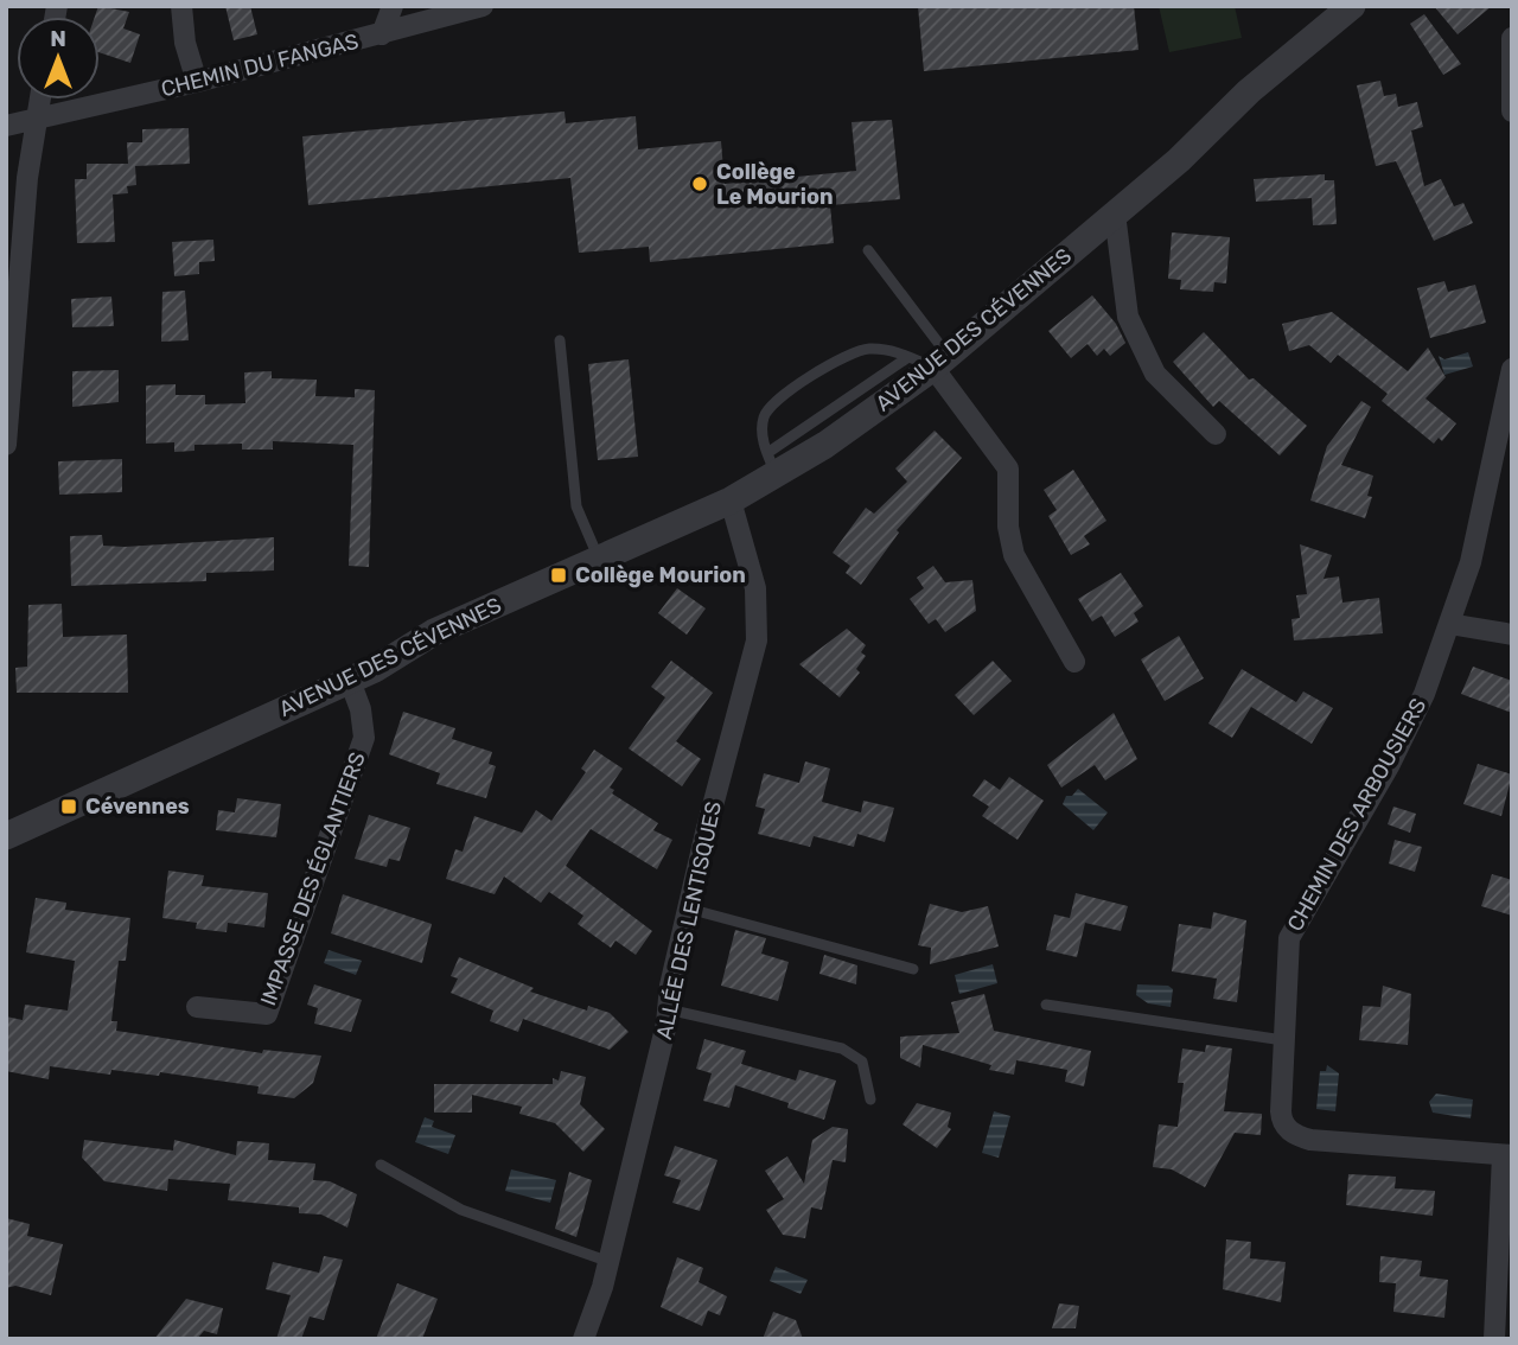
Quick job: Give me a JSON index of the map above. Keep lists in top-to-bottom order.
{
  "streets": {
    "street": [
      "CHEMIN DU FANGAS",
      "AVENUE DES CÉVENNES",
      "CHEMIN DES ARBOUSIERS",
      "IMPASSE DES ÉGLANTIERS",
      "ALLÉE DES LENTISQUES"
    ]
  },
  "crossings": [
    ["AVENUE DES CÉVENNES", "IMPASSE DES ÉGLANTIERS"],
    ["AVENUE DES CÉVENNES", "ALLÉE DES LENTISQUES"]
  ],
  "places": {
    "other": ["Collège Le Mourion"],
    "transit": ["Collège Mourion", "Cévennes"]
  },
  "north": "top"
}
